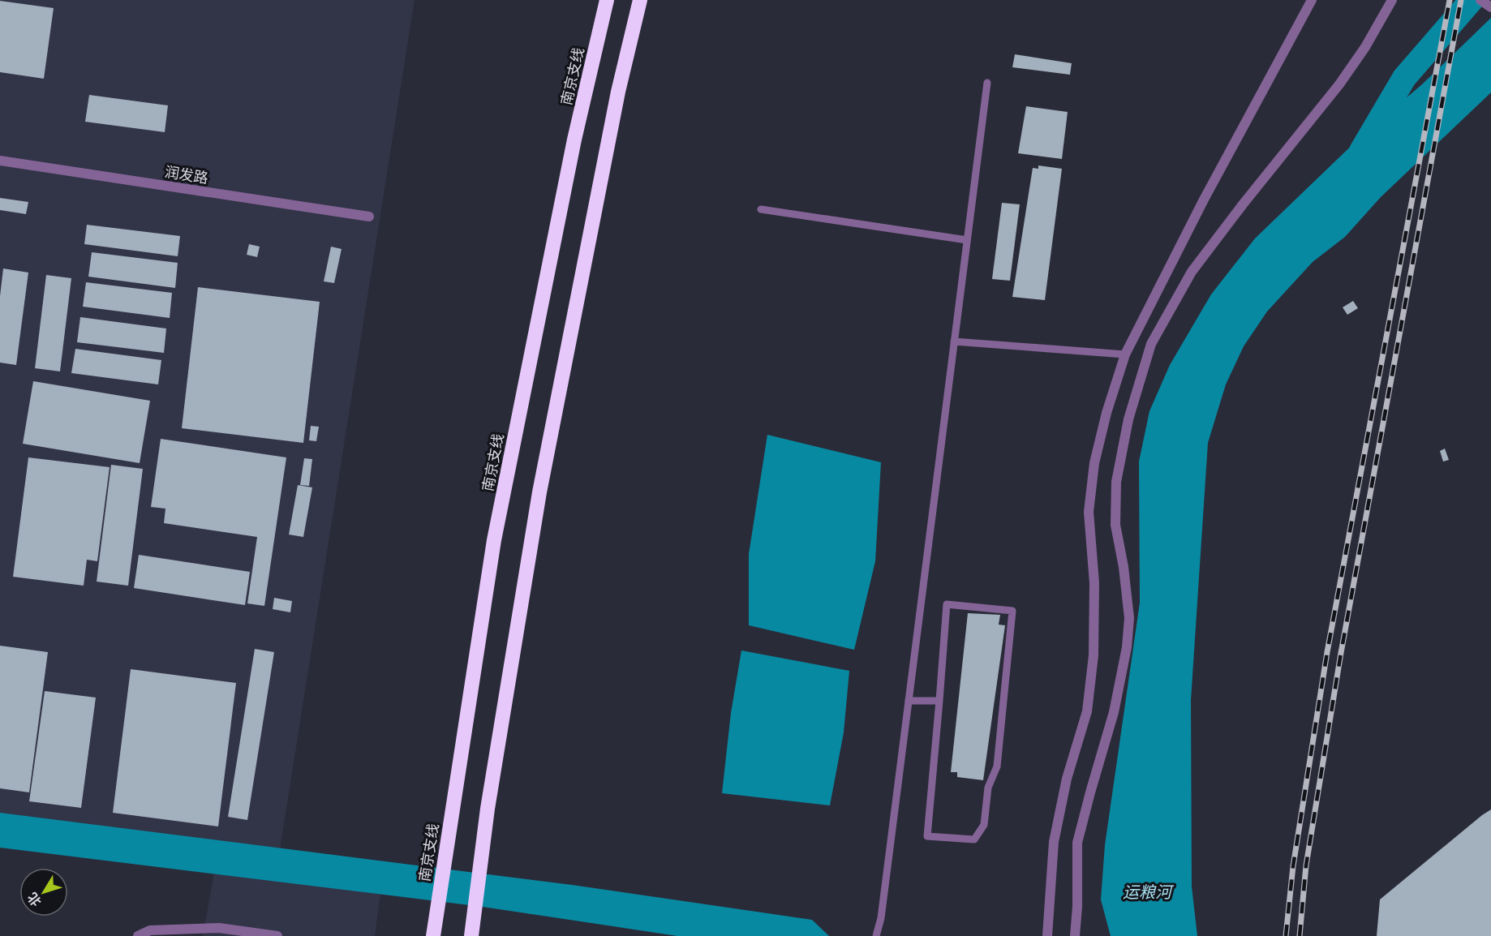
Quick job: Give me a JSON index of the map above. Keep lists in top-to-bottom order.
{
  "streets": {
    "highway": ["南京支线"],
    "street": ["润发路"]
  },
  "water": ["运粮河"],
  "north": "bottom left"
}
